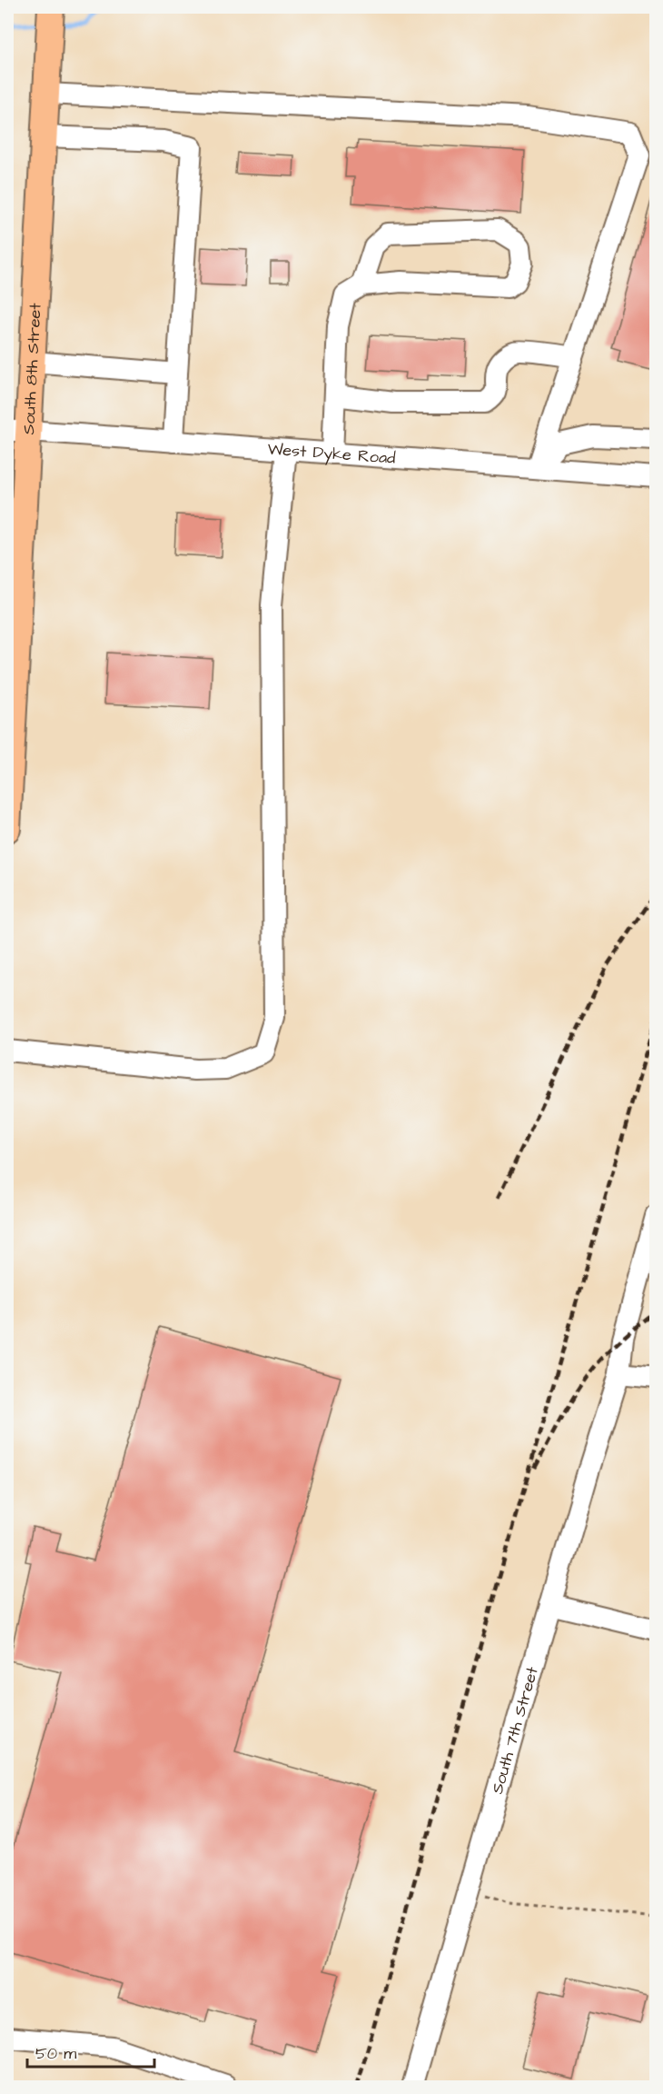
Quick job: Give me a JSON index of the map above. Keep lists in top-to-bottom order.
{
  "streets": {
    "main road": ["South 8th Street"],
    "street": ["West Dyke Road", "South 7th Street"]
  },
  "crossings": [
    ["South 8th Street", "West Dyke Road"]
  ],
  "scale_bar": "50 m"
}
